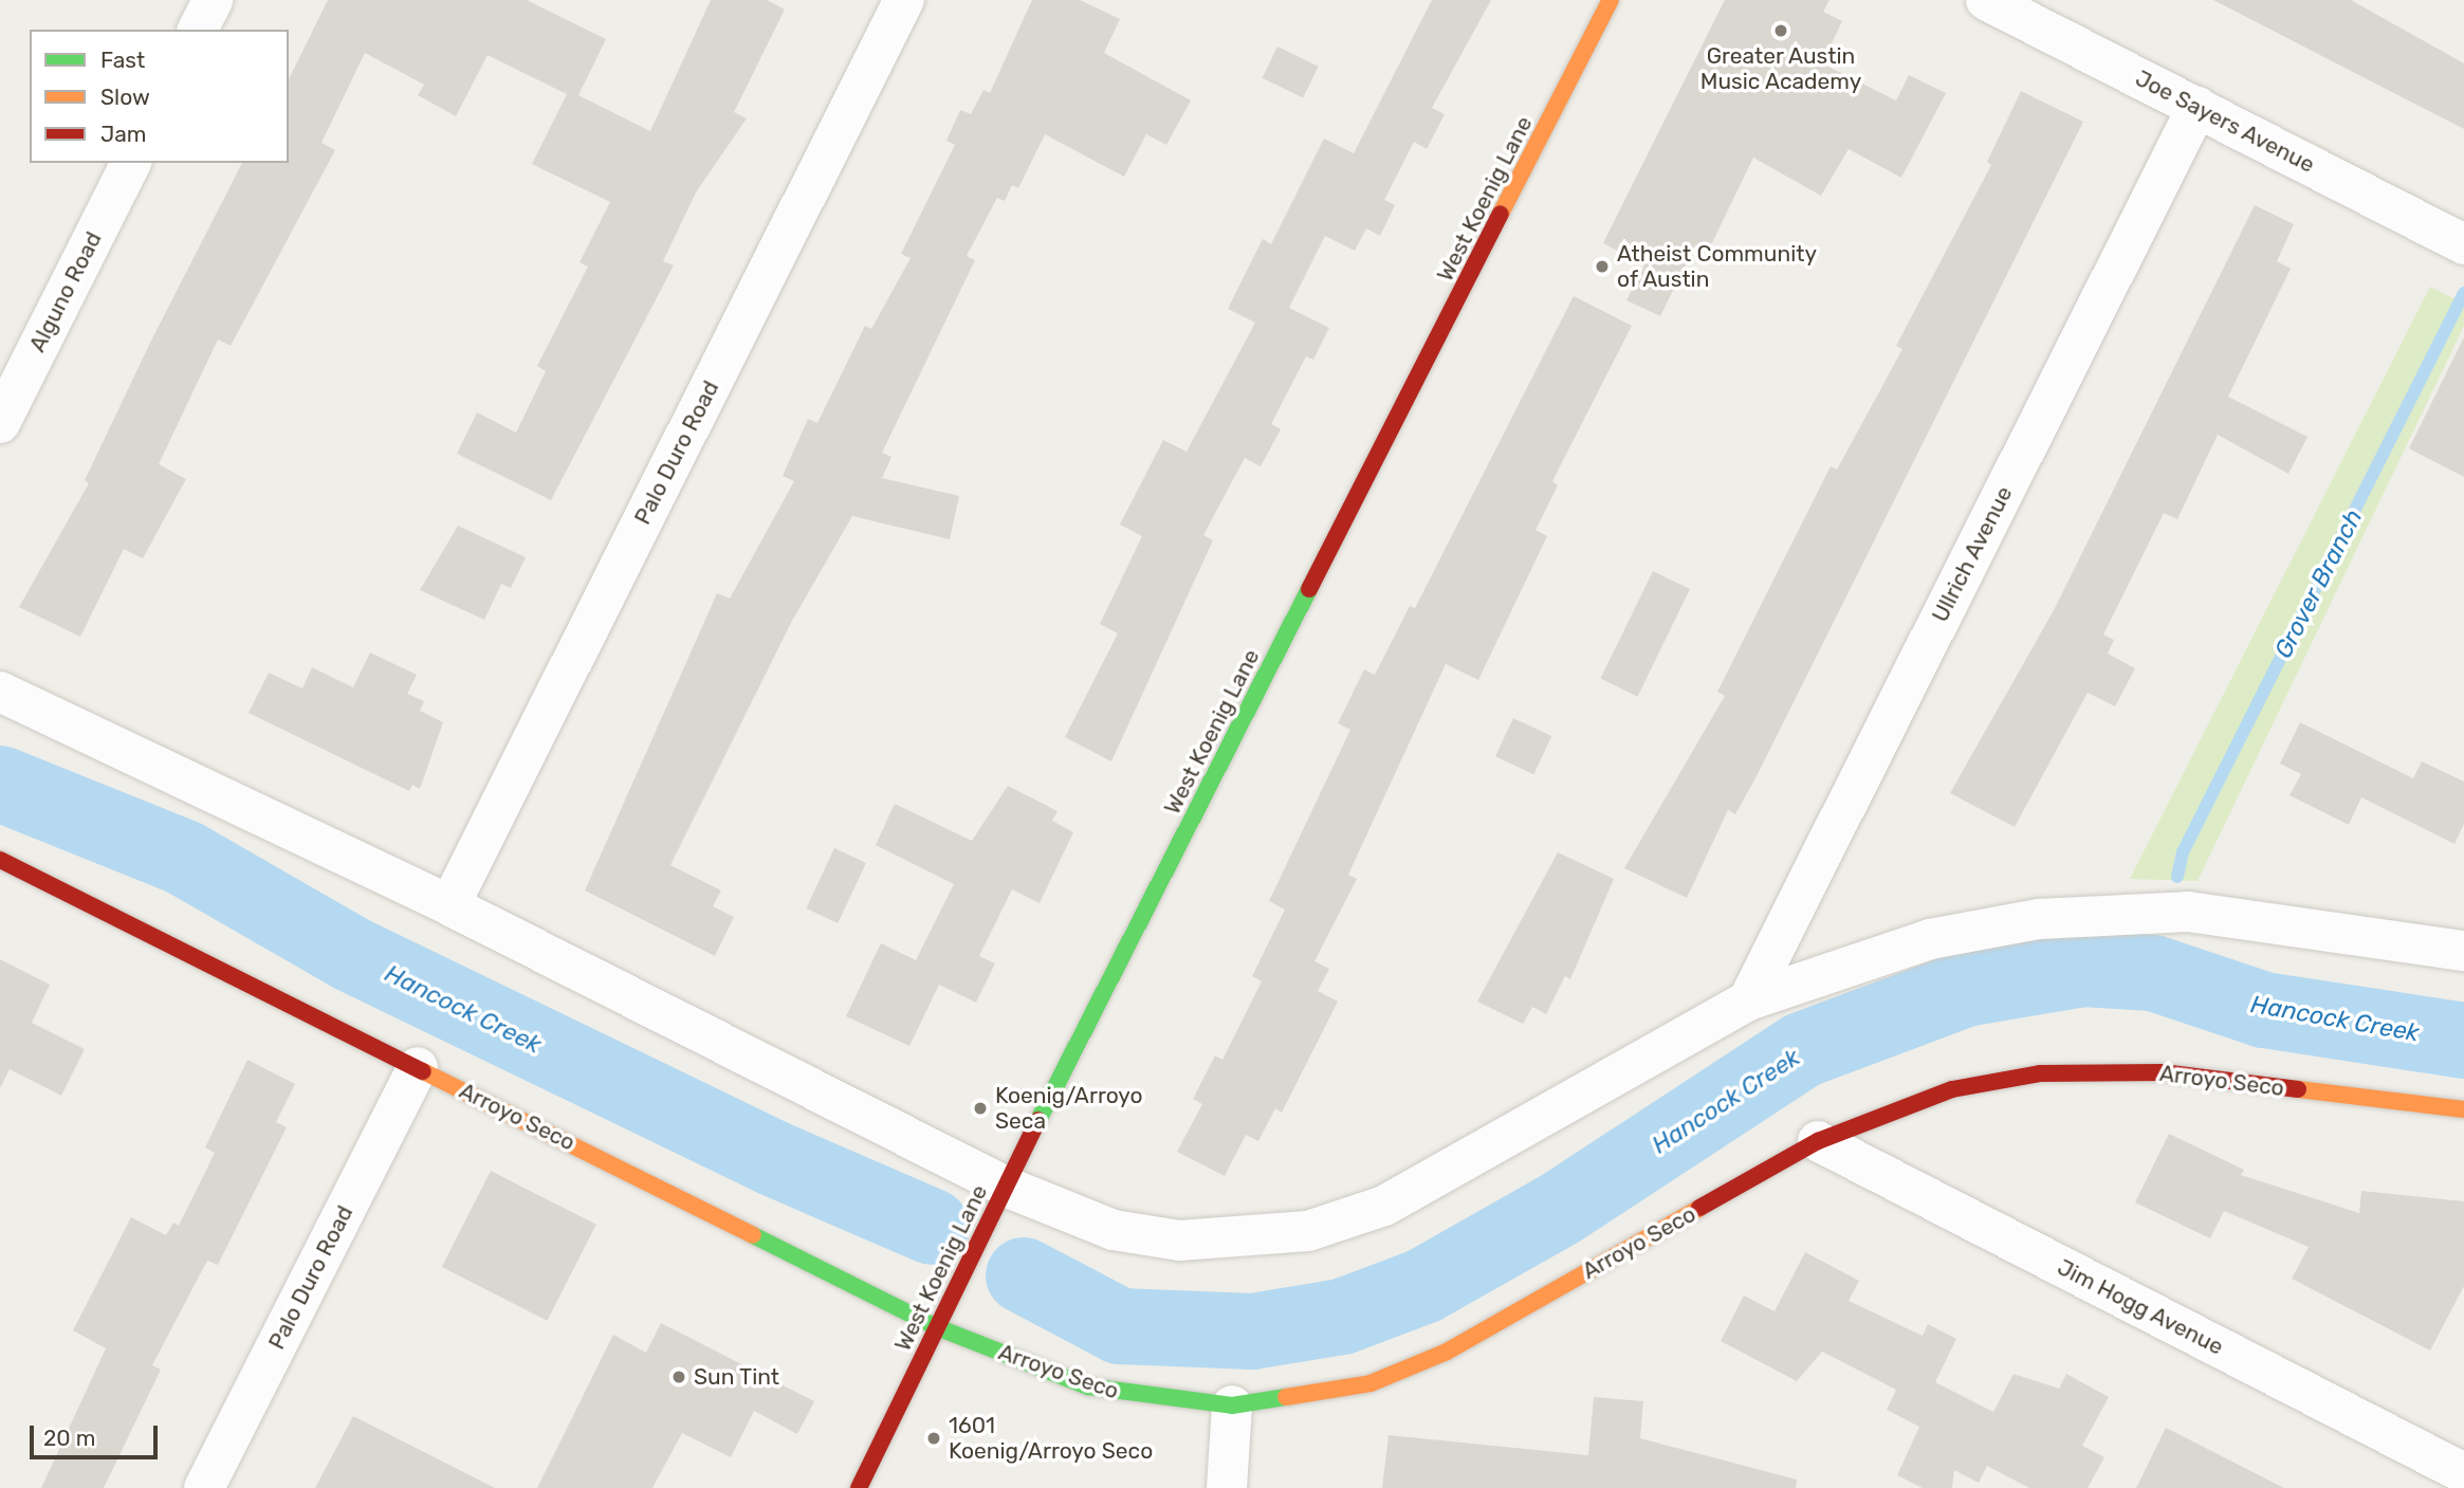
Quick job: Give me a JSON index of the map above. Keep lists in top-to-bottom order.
{
  "streets": {
    "street": [
      "Joe Sayers Avenue",
      "West Koenig Lane",
      "Alguno Road",
      "Palo Duro Road",
      "Ullrich Avenue",
      "Arroyo Seco",
      "Jim Hogg Avenue"
    ]
  },
  "crossings": [
    ["Joe Sayers Avenue", "Ullrich Avenue"],
    ["West Koenig Lane", "Arroyo Seco"],
    ["Palo Duro Road", "Arroyo Seco"],
    ["Arroyo Seco", "Jim Hogg Avenue"]
  ],
  "water": ["Grover Branch", "Hancock Creek"],
  "places": [
    "Greater Austin Music Academy",
    "Atheist Community of Austin",
    "Koenig/Arroyo Seca",
    "Sun Tint",
    "1601 Koenig/Arroyo Seco"
  ],
  "legend": ["Fast", "Slow", "Jam"],
  "scale_bar": "20 m"
}
